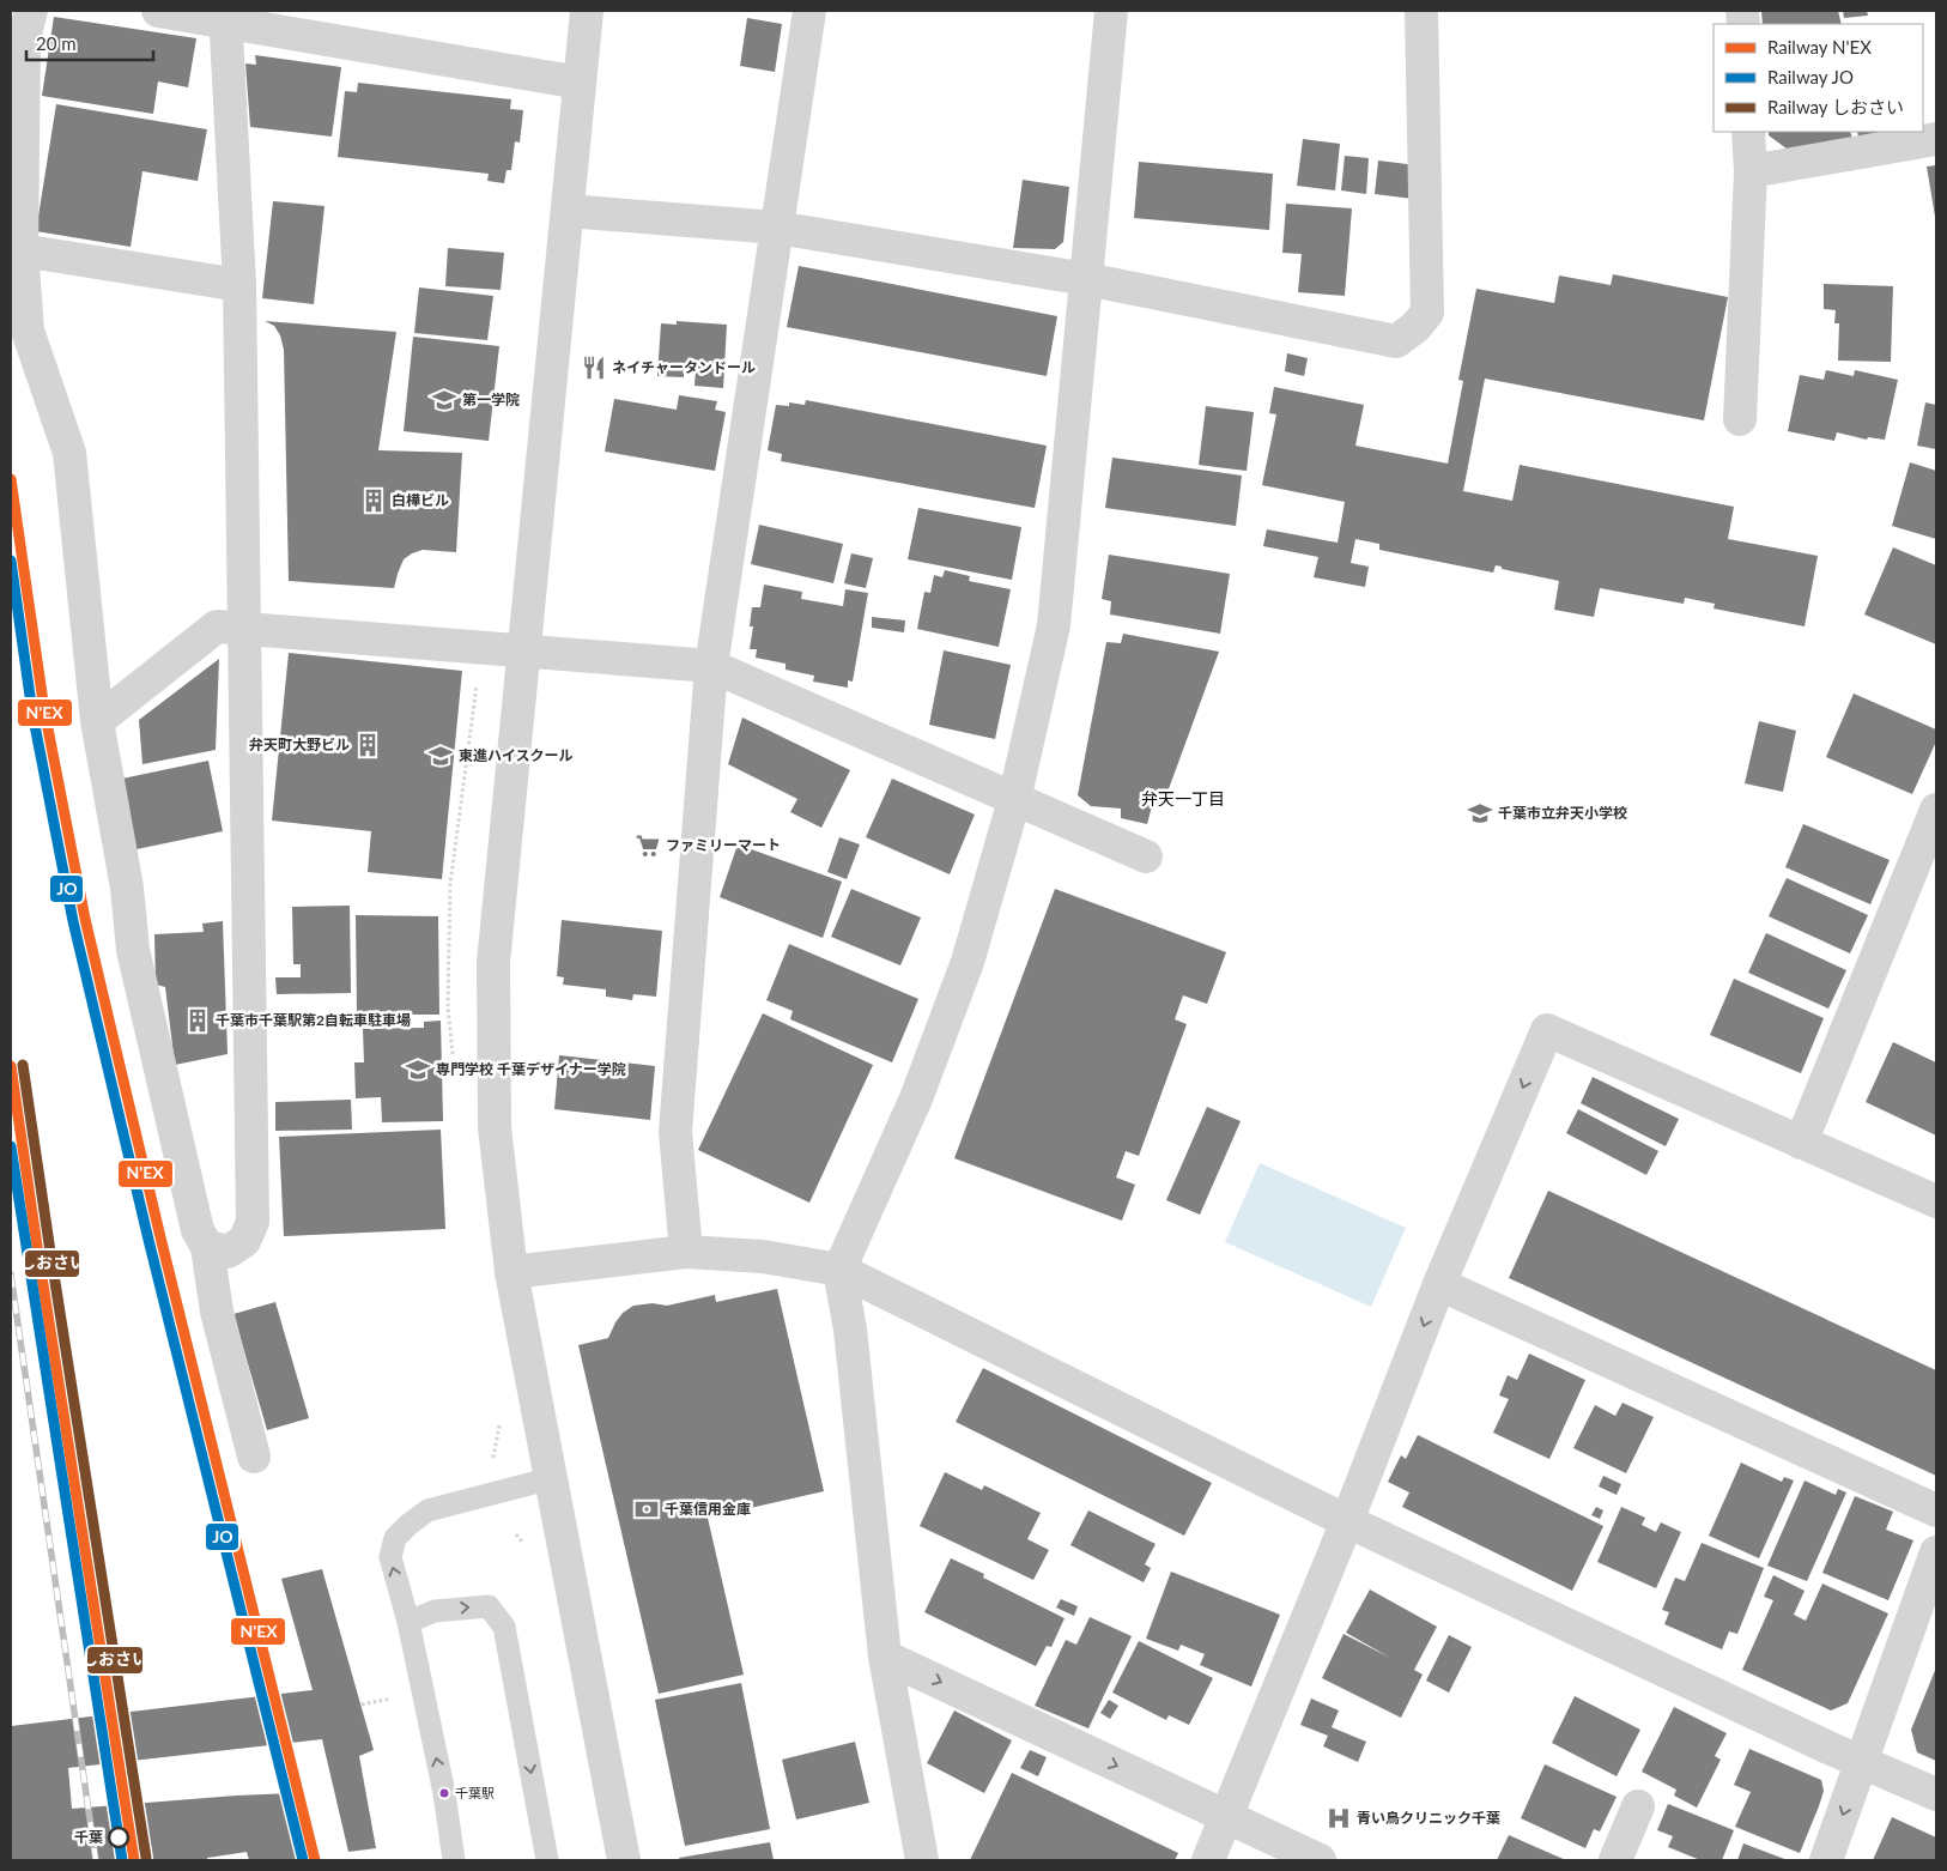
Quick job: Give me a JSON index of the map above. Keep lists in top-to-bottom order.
{
  "districts": ["弁天一丁目"],
  "places": {
    "restaurant": ["ネイチャータンドール"],
    "school or university": [
      "第一学院",
      "東進ハイスクール",
      "千葉市立弁天小学校",
      "専門学校 千葉デザイナー学院"
    ],
    "building": ["白樺ビル", "弁天町大野ビル", "千葉市千葉駅第2自転車駐車場"],
    "supermarket": ["ファミリーマート"],
    "bank": ["千葉信用金庫"],
    "other": ["千葉駅", "千葉"],
    "hospital": ["青い鳥クリニック千葉"]
  },
  "lines": ["rail line N'EX", "rail line JO", "rail line しおさい"],
  "legend": ["Railway N'EX", "Railway JO", "Railway しおさい"],
  "scale_bar": "20 m"
}
